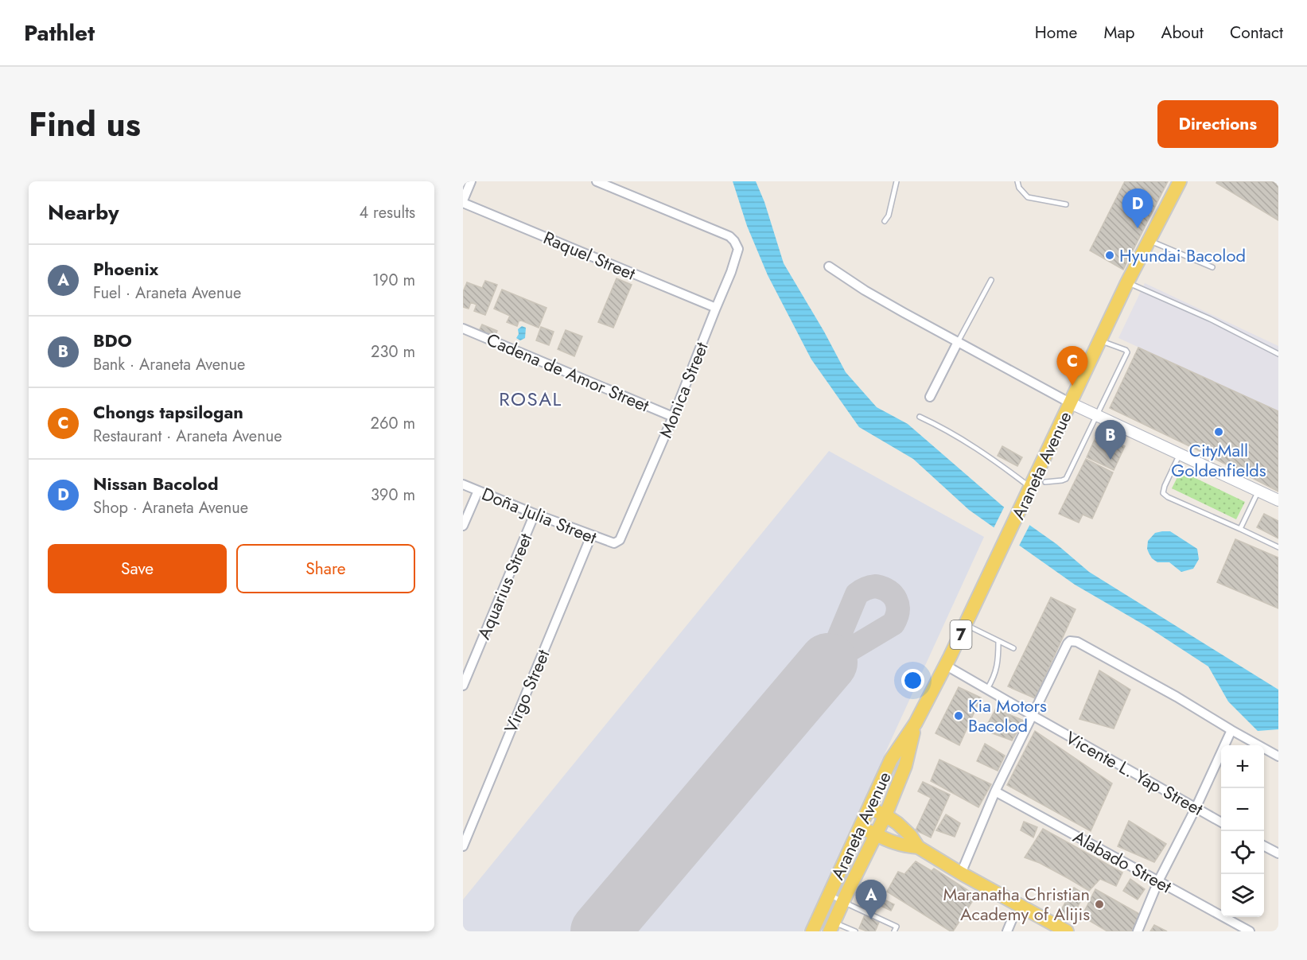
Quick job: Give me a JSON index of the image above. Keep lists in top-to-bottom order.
{
  "streets": {
    "main road": ["Araneta Avenue", "7"],
    "street": [
      "Raquel Street",
      "Cadena de Amor Street",
      "Monica Street",
      "Doña Julia Street",
      "Aquarius Street",
      "Virgo Street",
      "Vicente L. Yap Street",
      "Alabado Street"
    ]
  },
  "crossings": [
    ["Raquel Street", "Monica Street"],
    ["Cadena de Amor Street", "Monica Street"],
    ["Monica Street", "Doña Julia Street"],
    ["Araneta Avenue", "Vicente L. Yap Street"],
    ["Doña Julia Street", "Aquarius Street"],
    ["Doña Julia Street", "Virgo Street"]
  ],
  "districts": ["ROSAL"],
  "places": [
    "Hyundai Bacolod",
    "CityMall Goldenfields",
    "Kia Motors Bacolod",
    "Maranatha Christian Academy of Alijis"
  ],
  "page": {
    "header": "Pathlet",
    "nav": [
      "Home",
      "Map",
      "About",
      "Contact"
    ],
    "title": "Find us",
    "buttons": [
      "Directions",
      ["Save", "Share"]
    ],
    "heading": ["Nearby", "4 results"],
    "pins": [
      "D",
      "C",
      "B",
      "A"
    ],
    "list": [
      {
        "mark": "A",
        "name": "Phoenix",
        "note": "Fuel · Araneta Avenue",
        "value": "190 m"
      },
      {
        "mark": "B",
        "name": "BDO",
        "note": "Bank · Araneta Avenue",
        "value": "230 m"
      },
      {
        "mark": "C",
        "name": "Chongs tapsilogan",
        "note": "Restaurant · Araneta Avenue",
        "value": "260 m"
      },
      {
        "mark": "D",
        "name": "Nissan Bacolod",
        "note": "Shop · Araneta Avenue",
        "value": "390 m"
      }
    ],
    "map_buttons": ["+", "−"]
  }
}
